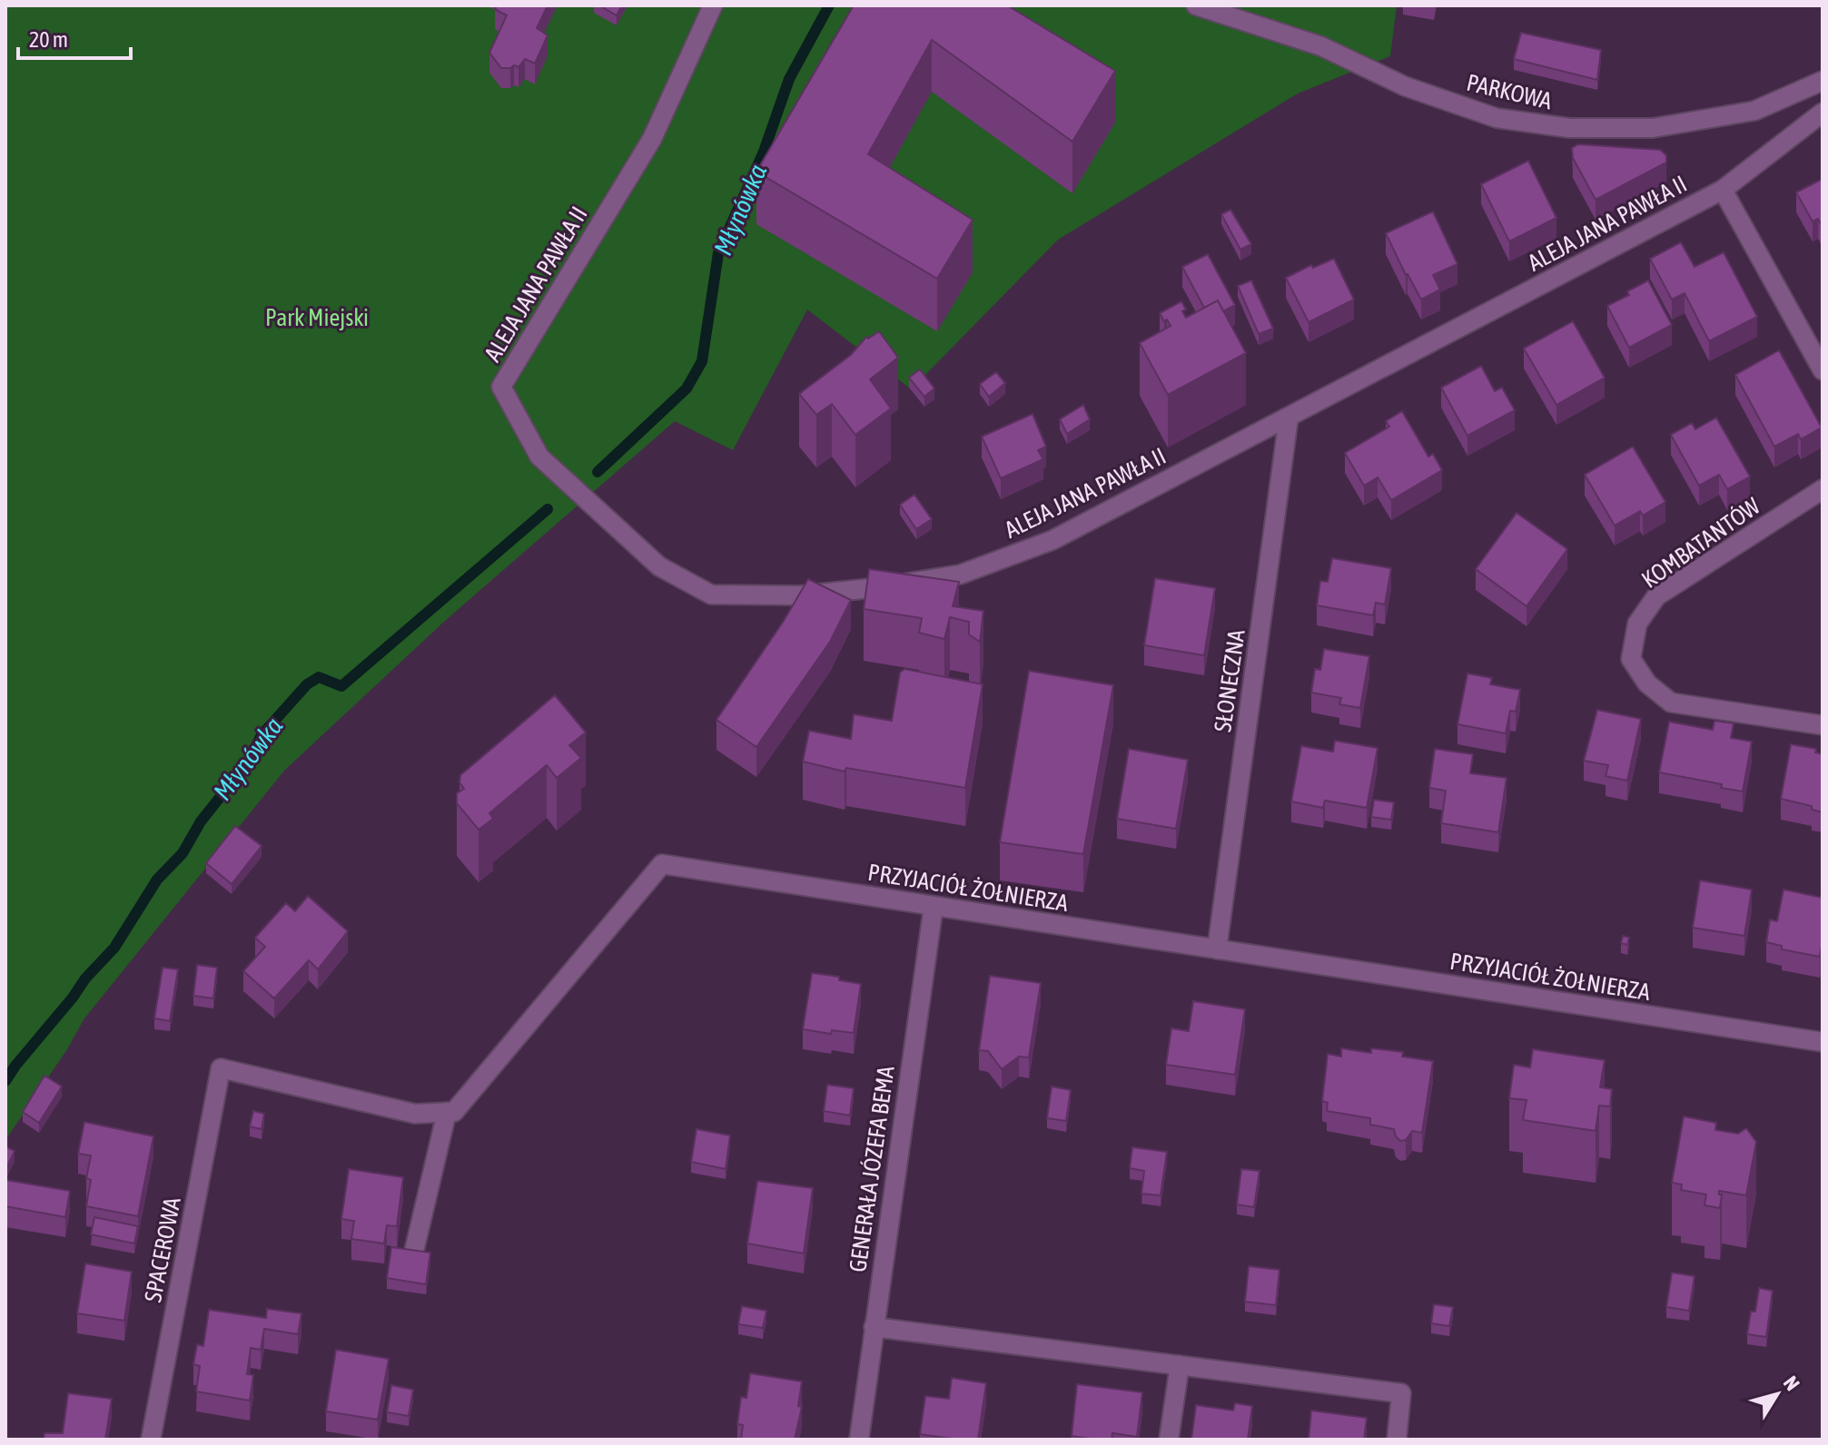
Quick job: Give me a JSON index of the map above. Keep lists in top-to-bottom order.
{
  "streets": {
    "street": [
      "PARKOWA",
      "ALEJA JANA PAWŁA II",
      "KOMBATANTÓW",
      "SŁONECZNA",
      "PRZYJACIÓŁ ŻOŁNIERZA",
      "GENERAŁA JÓZEFA BEMA",
      "SPACEROWA"
    ]
  },
  "crossings": [
    ["ALEJA JANA PAWŁA II", "SŁONECZNA"],
    ["SŁONECZNA", "PRZYJACIÓŁ ŻOŁNIERZA"],
    ["PRZYJACIÓŁ ŻOŁNIERZA", "GENERAŁA JÓZEFA BEMA"],
    ["PRZYJACIÓŁ ŻOŁNIERZA", "SPACEROWA"]
  ],
  "water": ["Młynówka"],
  "parks": ["Park Miejski"],
  "scale_bar": "20 m",
  "north": "top right"
}
